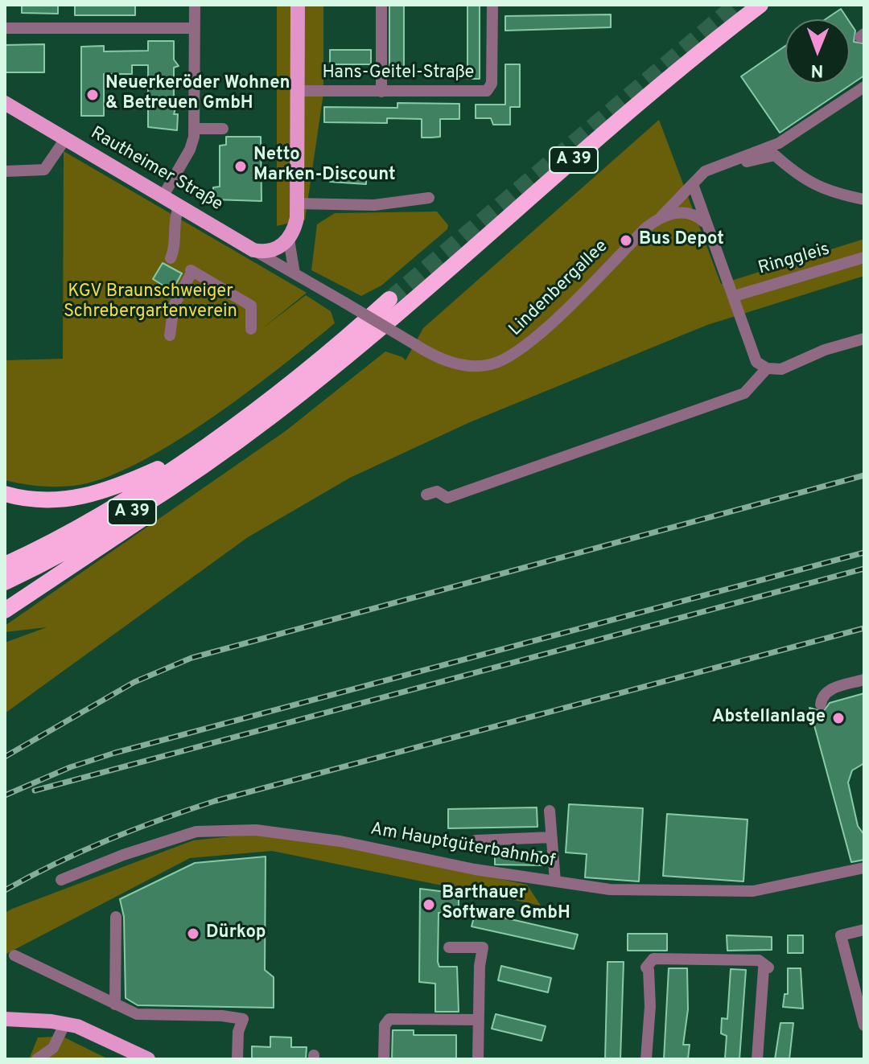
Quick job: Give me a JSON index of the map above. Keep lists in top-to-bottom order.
{
  "streets": {
    "highway": ["A 39"],
    "main road": ["Rautheimer Straße"],
    "street": [
      "Hans-Geitel-Straße",
      "Ringgleis",
      "Lindenbergallee",
      "Am Hauptgüterbahnhof"
    ]
  },
  "crossings": [
    ["Rautheimer Straße", "Lindenbergallee"]
  ],
  "parks": ["KGV Braunschweiger Schrebergartenverein"],
  "places": [
    "Neuerkeröder Wohnen & Betreuen GmbH",
    "Netto Marken-Discount",
    "Bus Depot",
    "Abstellanlage",
    "Barthauer Software GmbH",
    "Dürkop"
  ],
  "north": "bottom"
}
